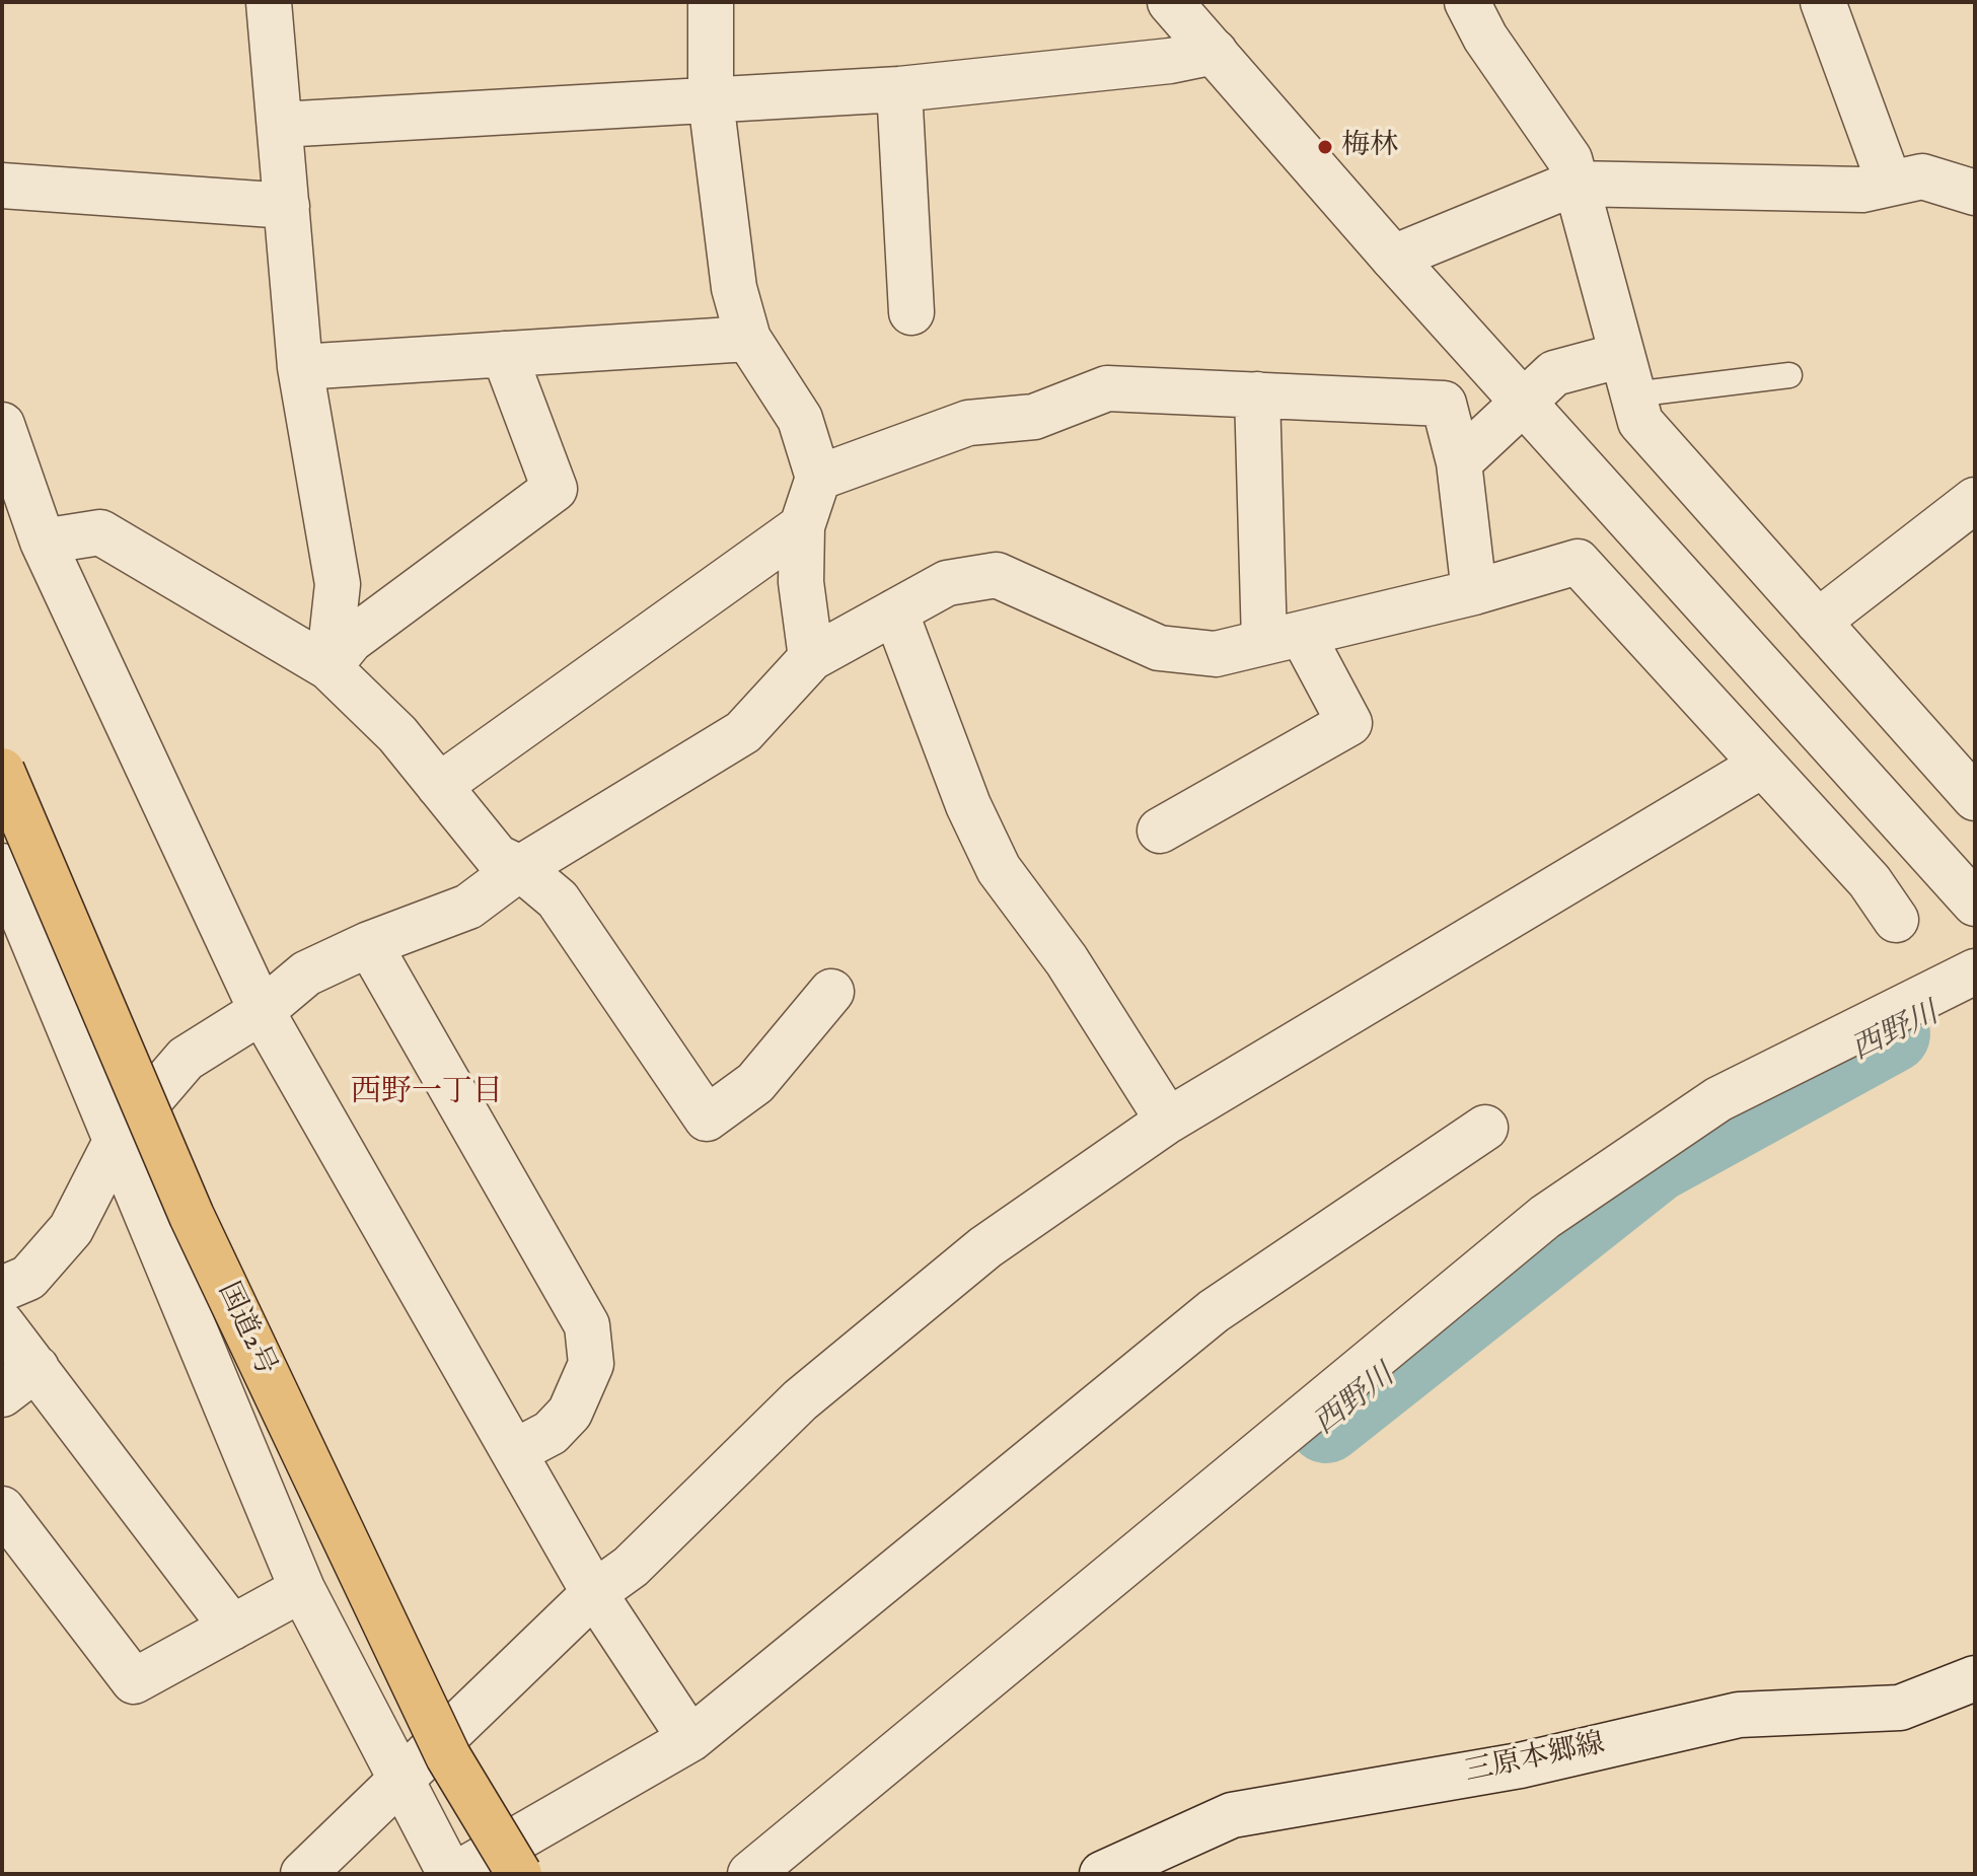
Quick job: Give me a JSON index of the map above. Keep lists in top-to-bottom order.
{
  "streets": {
    "highway": ["国道2号"],
    "street": ["三原本郷線"]
  },
  "districts": ["西野一丁目"],
  "water": ["西野川"],
  "places": ["梅林"]
}
